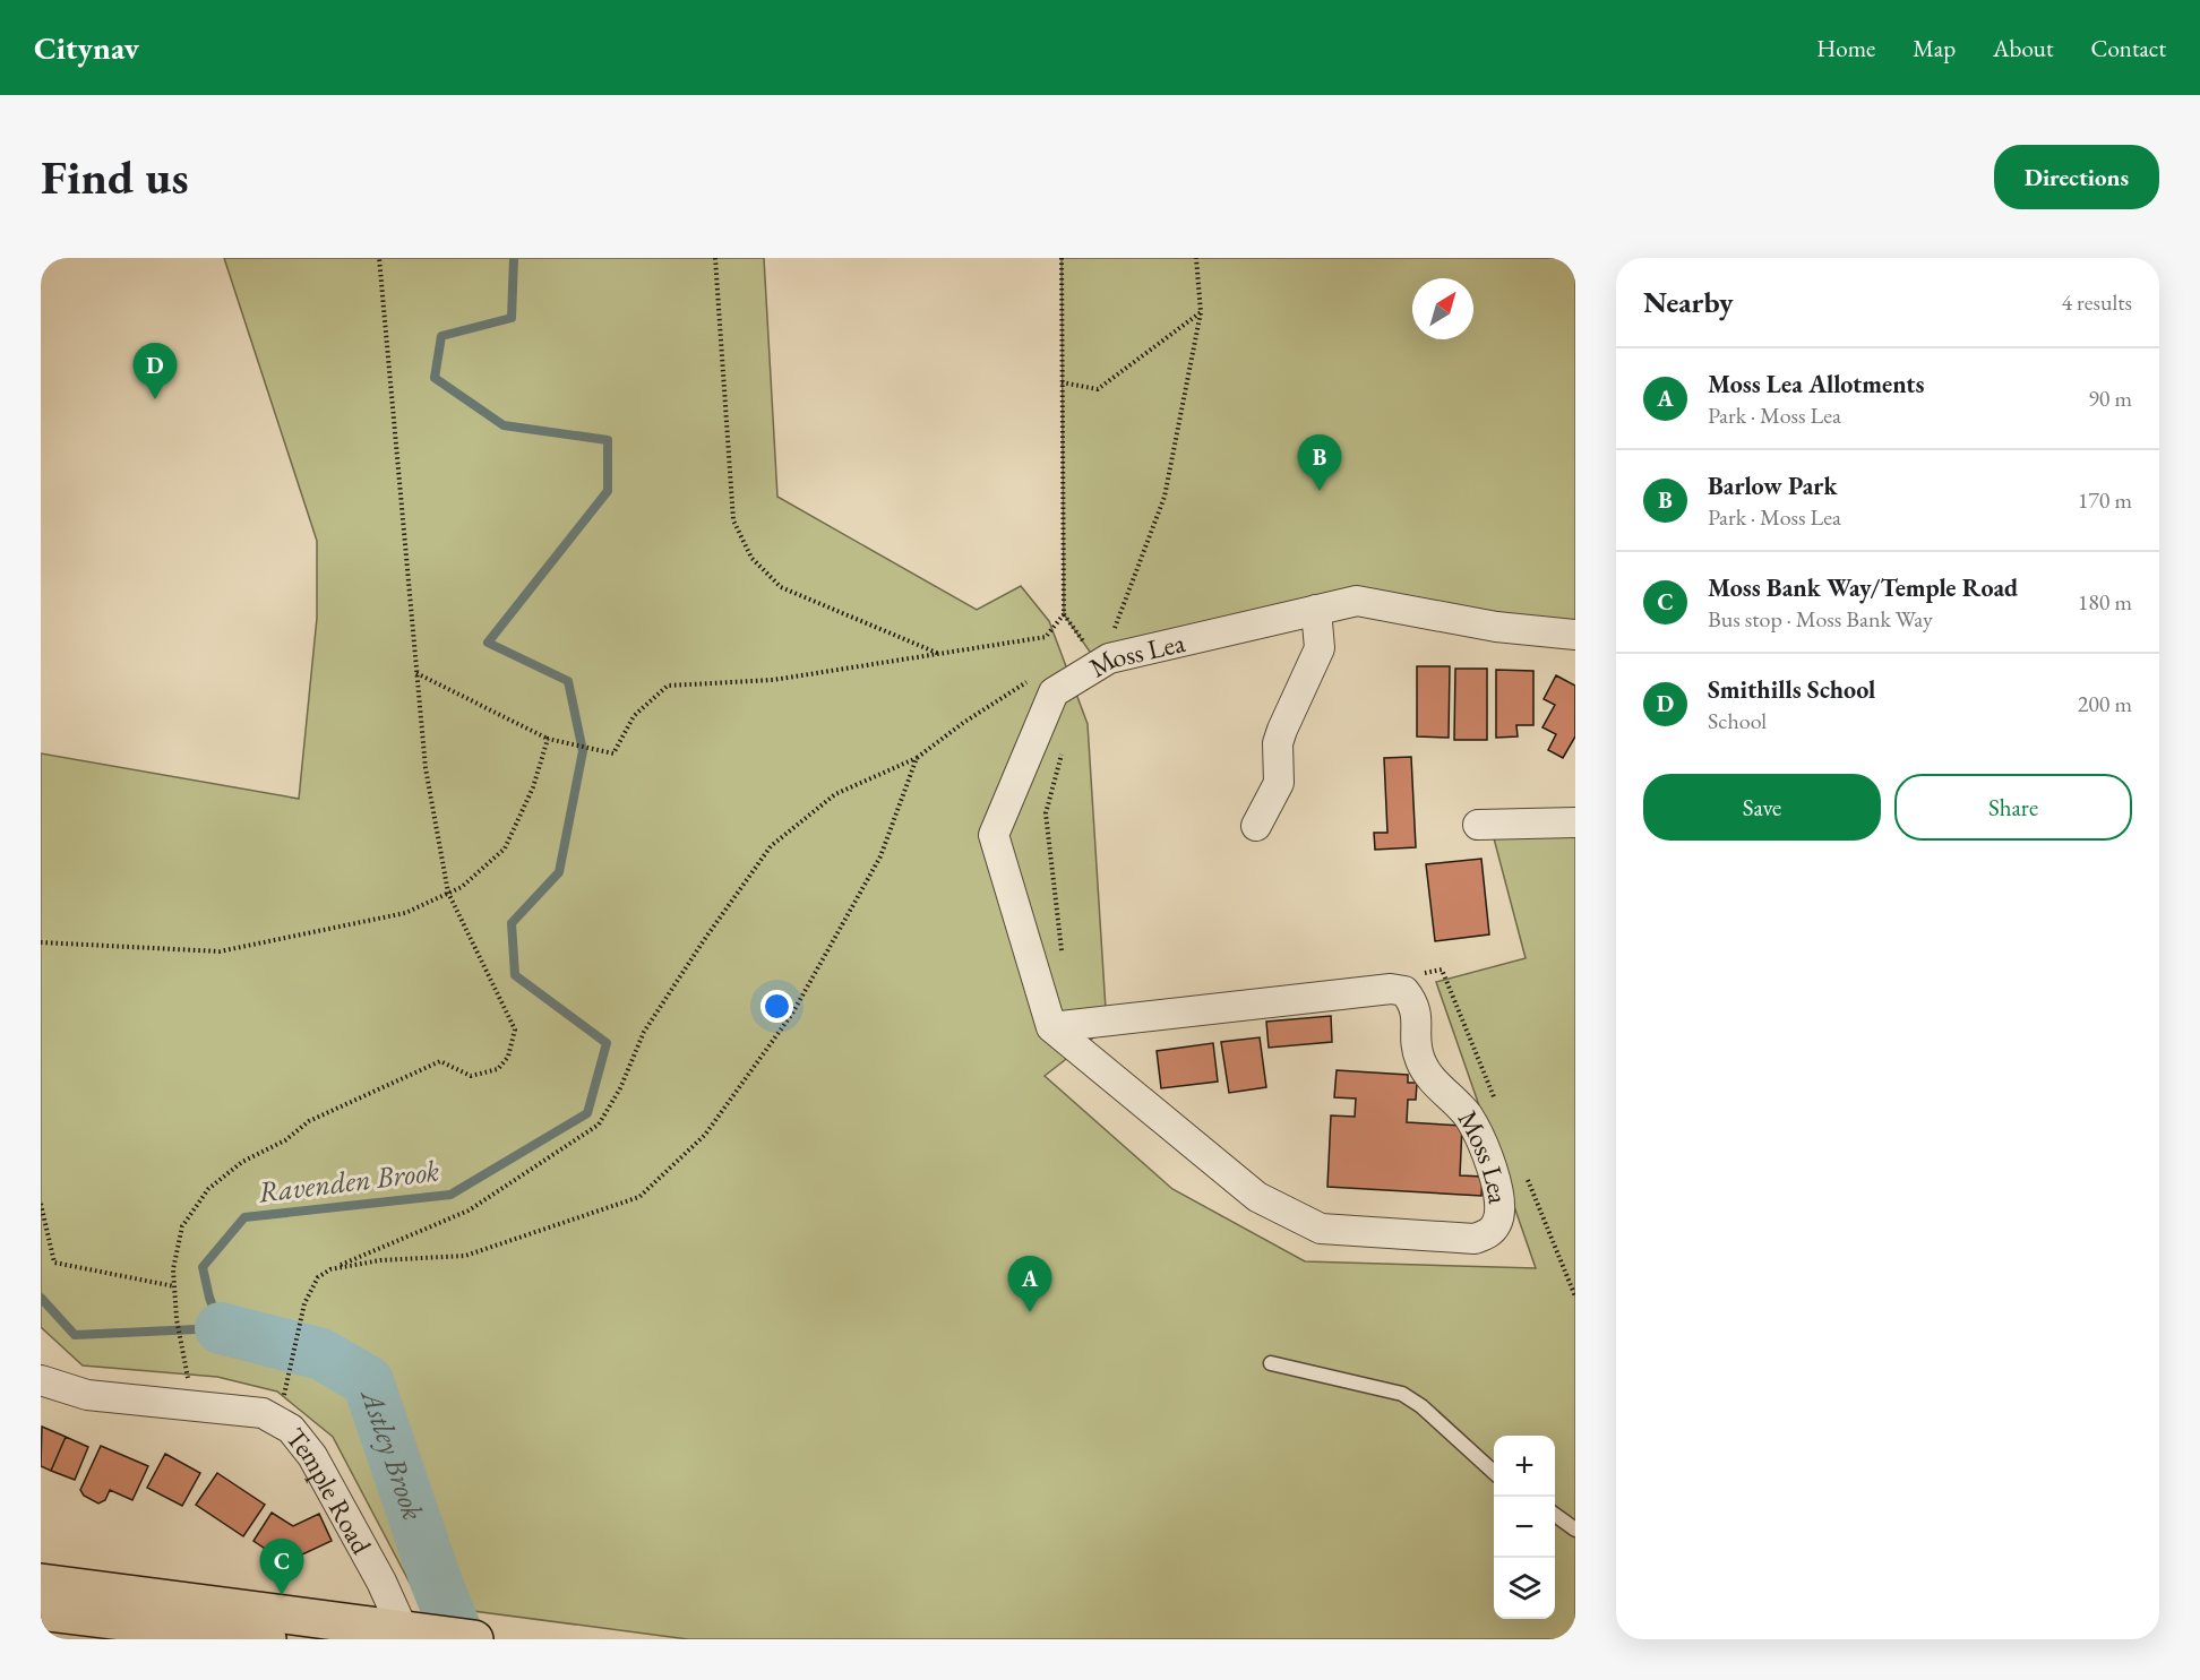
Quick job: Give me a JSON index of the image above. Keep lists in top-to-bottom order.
{
  "streets": {
    "street": ["Moss Lea", "Temple Road"]
  },
  "water": ["Ravenden Brook", "Astley Brook"],
  "north": "top right",
  "page": {
    "header": "Citynav",
    "nav": [
      "Home",
      "Map",
      "About",
      "Contact"
    ],
    "buttons": [
      "Directions",
      ["Save", "Share"]
    ],
    "title": "Find us",
    "heading": ["Nearby", "4 results"],
    "pins": [
      "D",
      "B",
      "A",
      "C"
    ],
    "list": [
      {
        "mark": "A",
        "name": "Moss Lea Allotments",
        "note": "Park · Moss Lea",
        "value": "90 m"
      },
      {
        "mark": "B",
        "name": "Barlow Park",
        "note": "Park · Moss Lea",
        "value": "170 m"
      },
      {
        "mark": "C",
        "name": "Moss Bank Way/Temple Road",
        "note": "Bus stop · Moss Bank Way",
        "value": "180 m"
      },
      {
        "mark": "D",
        "name": "Smithills School",
        "note": "School",
        "value": "200 m"
      }
    ],
    "map_buttons": ["+", "−"]
  }
}
